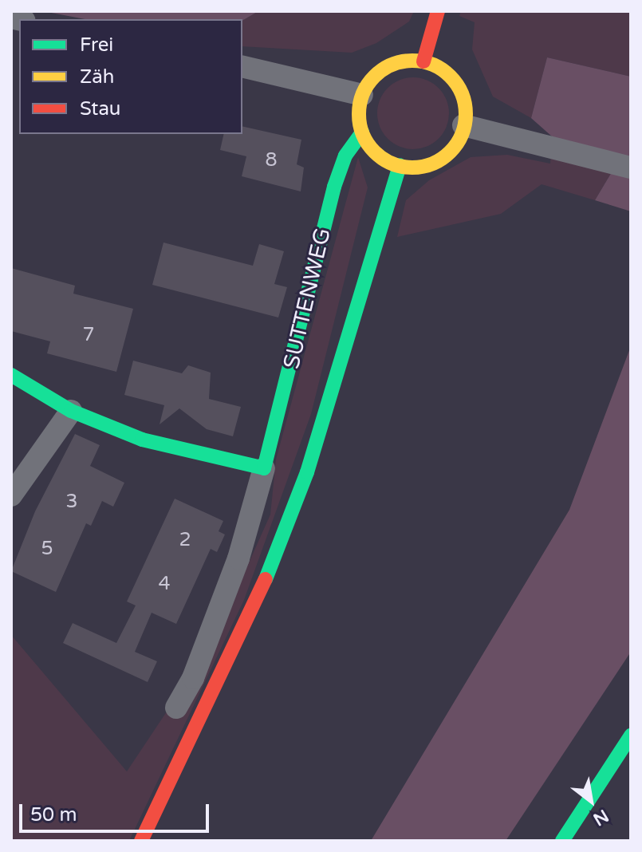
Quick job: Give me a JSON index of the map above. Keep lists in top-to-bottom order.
{
  "streets": {
    "main road": ["SUTTENWEG"]
  },
  "house_numbers": [
    "8",
    "7",
    "3",
    "2",
    "5",
    "4"
  ],
  "legend": ["Frei", "Zäh", "Stau"],
  "scale_bar": "50 m",
  "north": "bottom right"
}
